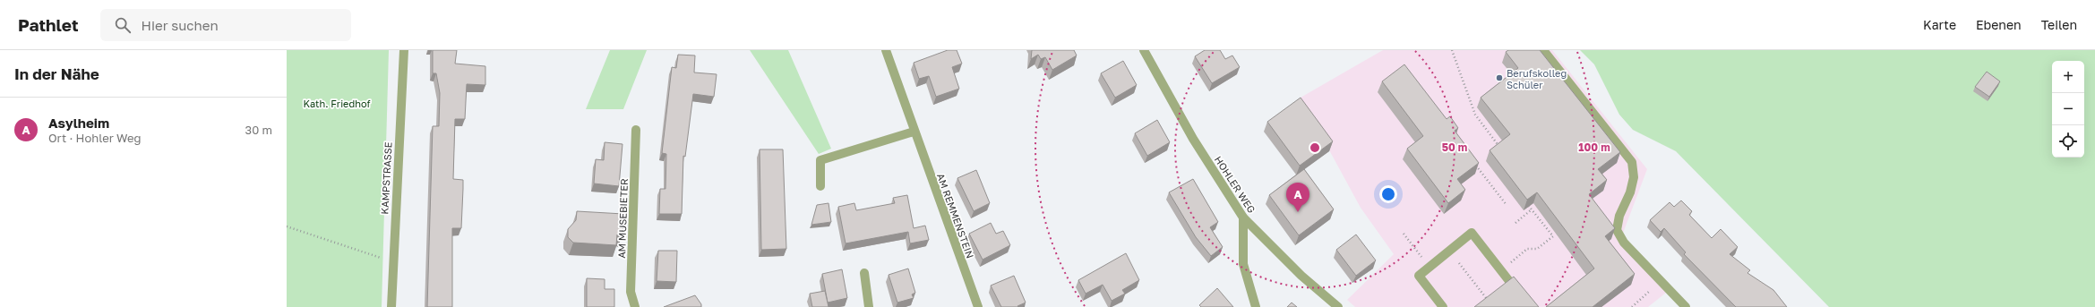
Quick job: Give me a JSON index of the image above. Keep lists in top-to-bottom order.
{
  "streets": {
    "street": [
      "KAMPSTRASSE",
      "HOHLER WEG",
      "AM REMMENSTEIN",
      "AM MUSEBIETER"
    ]
  },
  "parks": ["Kath. Friedhof"],
  "places": ["Berufskolleg Schüler"],
  "page": {
    "header": "Pathlet",
    "search": "Hier suchen",
    "nav": ["Karte", "Ebenen", "Teilen"],
    "heading": "In der Nähe",
    "map_buttons": ["+", "−"],
    "list": [
      {
        "mark": "A",
        "name": "Asylheim",
        "note": "Ort · Hohler Weg",
        "value": "30 m"
      }
    ],
    "pins": "A"
  },
  "rings": ["50 m", "100 m"]
}
